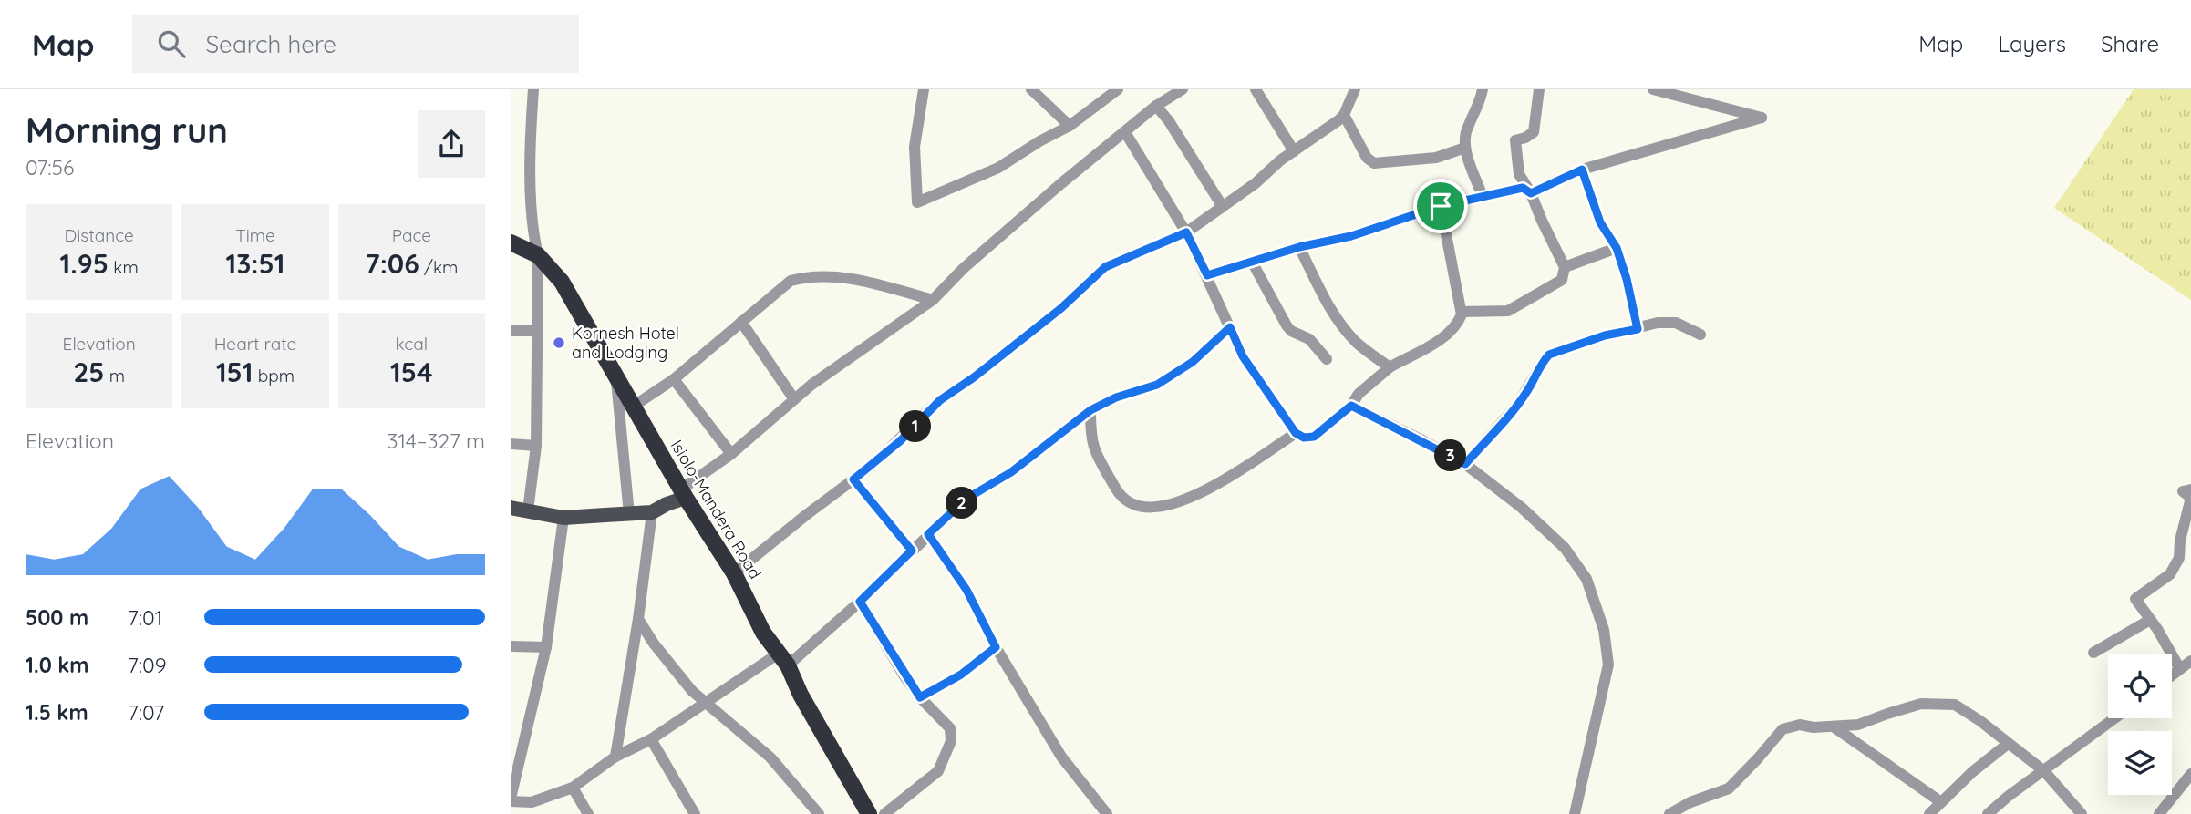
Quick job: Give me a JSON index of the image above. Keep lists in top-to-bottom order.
{
  "streets": {
    "highway": ["Isiolo-Mandera Road"]
  },
  "places": ["Kornesh Hotel and Lodging"],
  "page": {
    "header": "Map",
    "search": "Search here",
    "nav": ["Map", "Layers", "Share"],
    "heading": ["Morning run", "07:56"],
    "stats": [
      ["Distance", "1.95 km"],
      ["Time", "13:51"],
      ["Pace", "7:06 /km"],
      ["Elevation", "25 m"],
      ["Heart rate", "151 bpm"],
      ["kcal", "154"]
    ],
    "pins": ["1", "3", "2"],
    "chart": ["Elevation", "314–327 m"],
    "list": [
      {
        "name": "500 m",
        "note": "7:01"
      },
      {
        "name": "1.0 km",
        "note": "7:09"
      },
      {
        "name": "1.5 km",
        "note": "7:07"
      }
    ]
  }
}
